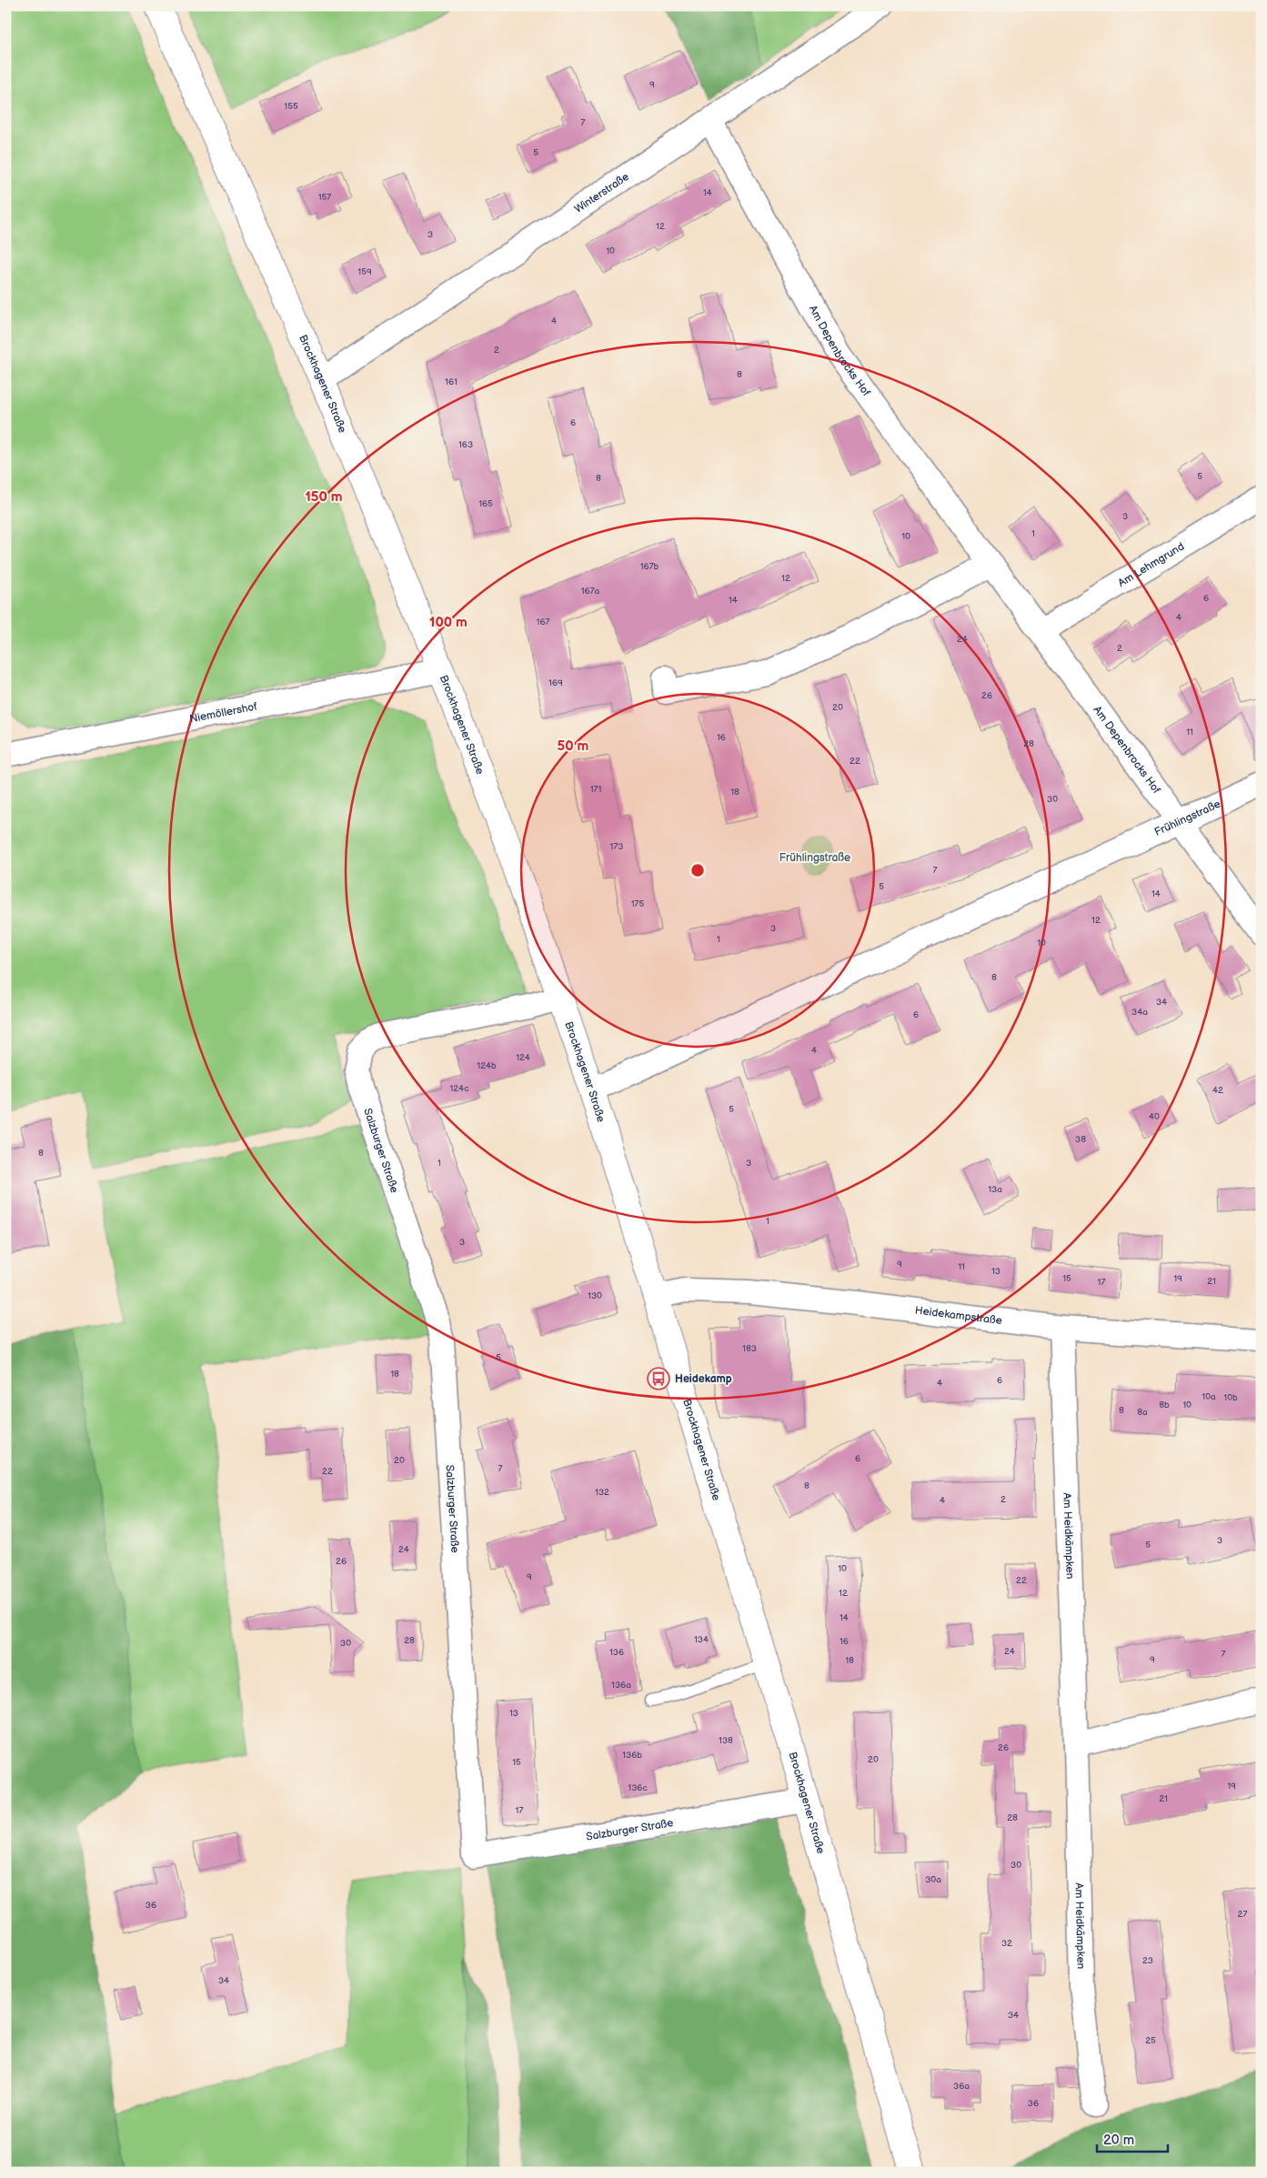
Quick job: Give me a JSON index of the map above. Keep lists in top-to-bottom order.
{
  "streets": {
    "main road": ["Brockhagener Straße"],
    "street": [
      "Winterstraße",
      "Am Depenbrocks Hof",
      "Am Lehmgrund",
      "Niemöllershof",
      "Frühlingstraße",
      "Salzburger Straße",
      "Heidekampstraße",
      "Am Heidkämpken"
    ]
  },
  "crossings": [
    ["Winterstraße", "Am Depenbrocks Hof"],
    ["Winterstraße", "Brockhagener Straße"],
    ["Am Depenbrocks Hof", "Am Lehmgrund"],
    ["Am Depenbrocks Hof", "Frühlingstraße"],
    ["Brockhagener Straße", "Niemöllershof"],
    ["Brockhagener Straße", "Frühlingstraße"],
    ["Brockhagener Straße", "Salzburger Straße"],
    ["Brockhagener Straße", "Heidekampstraße"],
    ["Heidekampstraße", "Am Heidkämpken"]
  ],
  "parks": ["Frühlingstraße"],
  "places": {
    "bus stop": ["Heidekamp"]
  },
  "house_numbers": [
    "9",
    "155",
    "7",
    "5",
    "14",
    "157",
    "12",
    "3",
    "10",
    "159",
    "4",
    "2",
    "8",
    "161",
    "6",
    "163",
    "5",
    "8",
    "165",
    "3",
    "1",
    "10",
    "167b",
    "12",
    "167a",
    "6",
    "14",
    "4",
    "167",
    "24",
    "2",
    "169",
    "26",
    "20",
    "11",
    "16",
    "28",
    "22",
    "171",
    "18",
    "30",
    "173",
    "7",
    "5",
    "14",
    "175",
    "12",
    "3",
    "1",
    "10",
    "8",
    "34",
    "34a",
    "6",
    "4",
    "124",
    "124b",
    "124c",
    "42",
    "5",
    "40",
    "38",
    "8",
    "1",
    "3",
    "13a",
    "1",
    "3",
    "9",
    "11",
    "13",
    "15",
    "19",
    "21",
    "17",
    "130",
    "183",
    "5",
    "18",
    "6",
    "4",
    "10a",
    "10b",
    "8b",
    "10",
    "8",
    "8a",
    "6",
    "20",
    "7",
    "22",
    "8",
    "132",
    "2",
    "4",
    "3",
    "5",
    "24",
    "26",
    "10",
    "9",
    "22",
    "12",
    "14",
    "134",
    "28",
    "16",
    "30",
    "24",
    "136",
    "7",
    "9",
    "18",
    "136a",
    "13",
    "138",
    "26",
    "136b",
    "20",
    "15",
    "19",
    "136c",
    "21",
    "17",
    "28",
    "30",
    "30a",
    "36",
    "27",
    "32",
    "23",
    "34",
    "34",
    "25",
    "36a",
    "36"
  ],
  "scale_bar": "20 m",
  "rings": ["150 m", "100 m", "50 m"]
}
